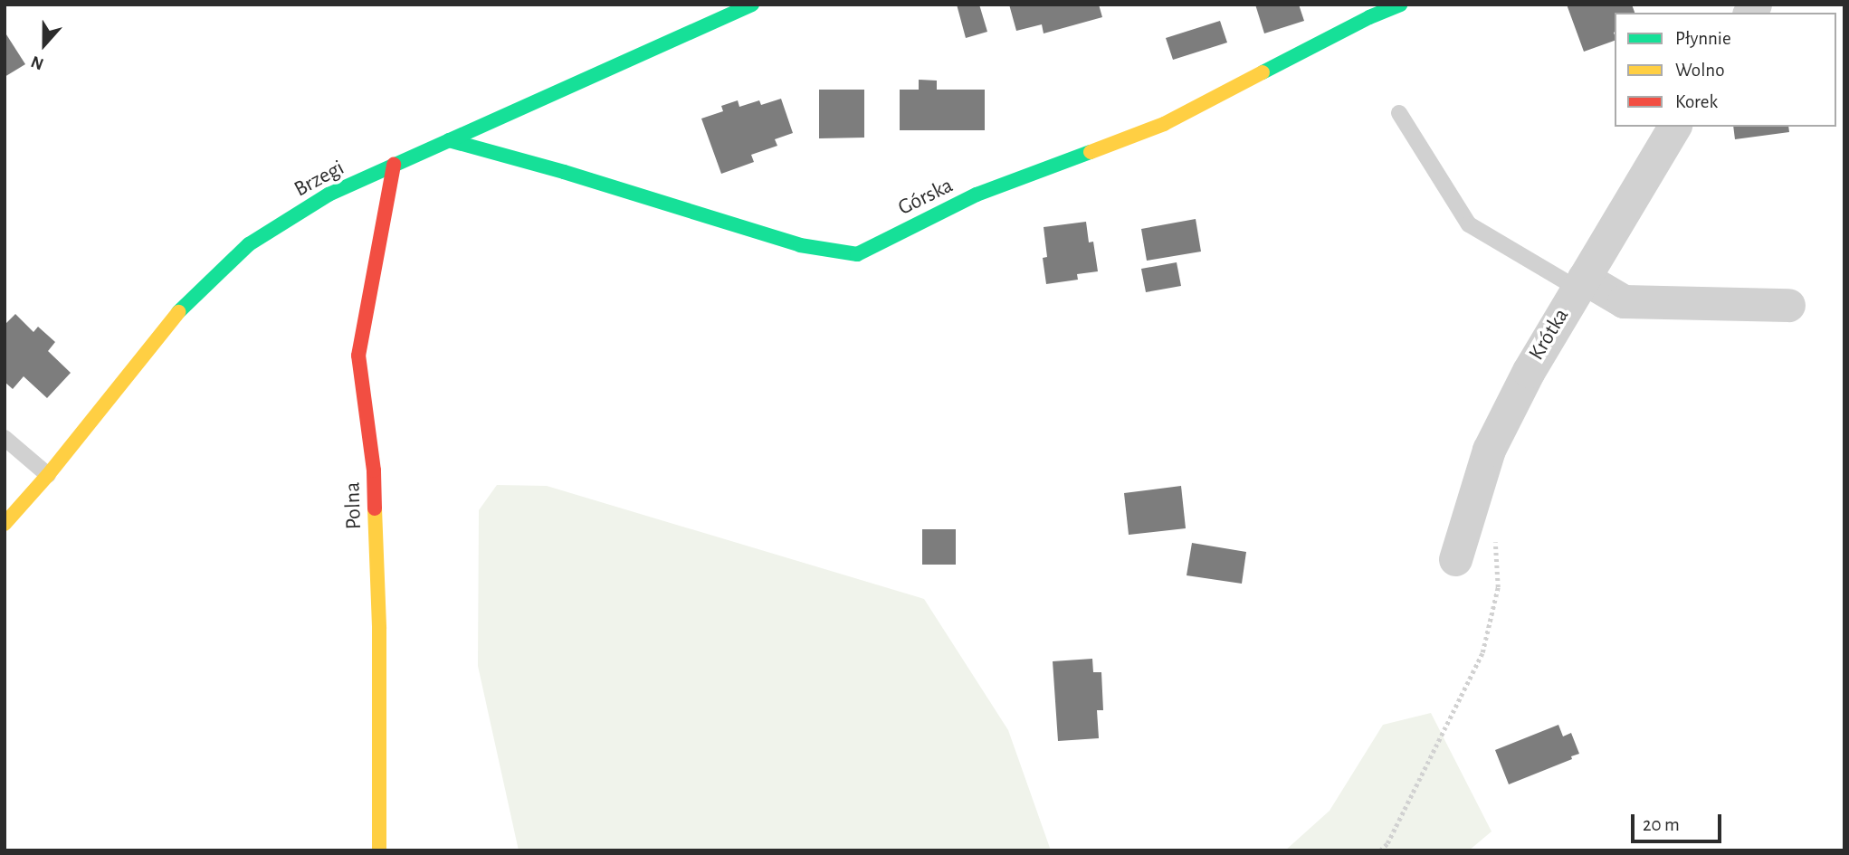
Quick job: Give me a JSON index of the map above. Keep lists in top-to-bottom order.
{
  "streets": {
    "street": [
      "Brzegi",
      "Górska",
      "Krótka",
      "Polna"
    ]
  },
  "crossings": [
    ["Brzegi", "Górska"],
    ["Brzegi", "Polna"]
  ],
  "legend": ["Płynnie", "Wolno", "Korek"],
  "scale_bar": "20 m",
  "north": "bottom"
}
